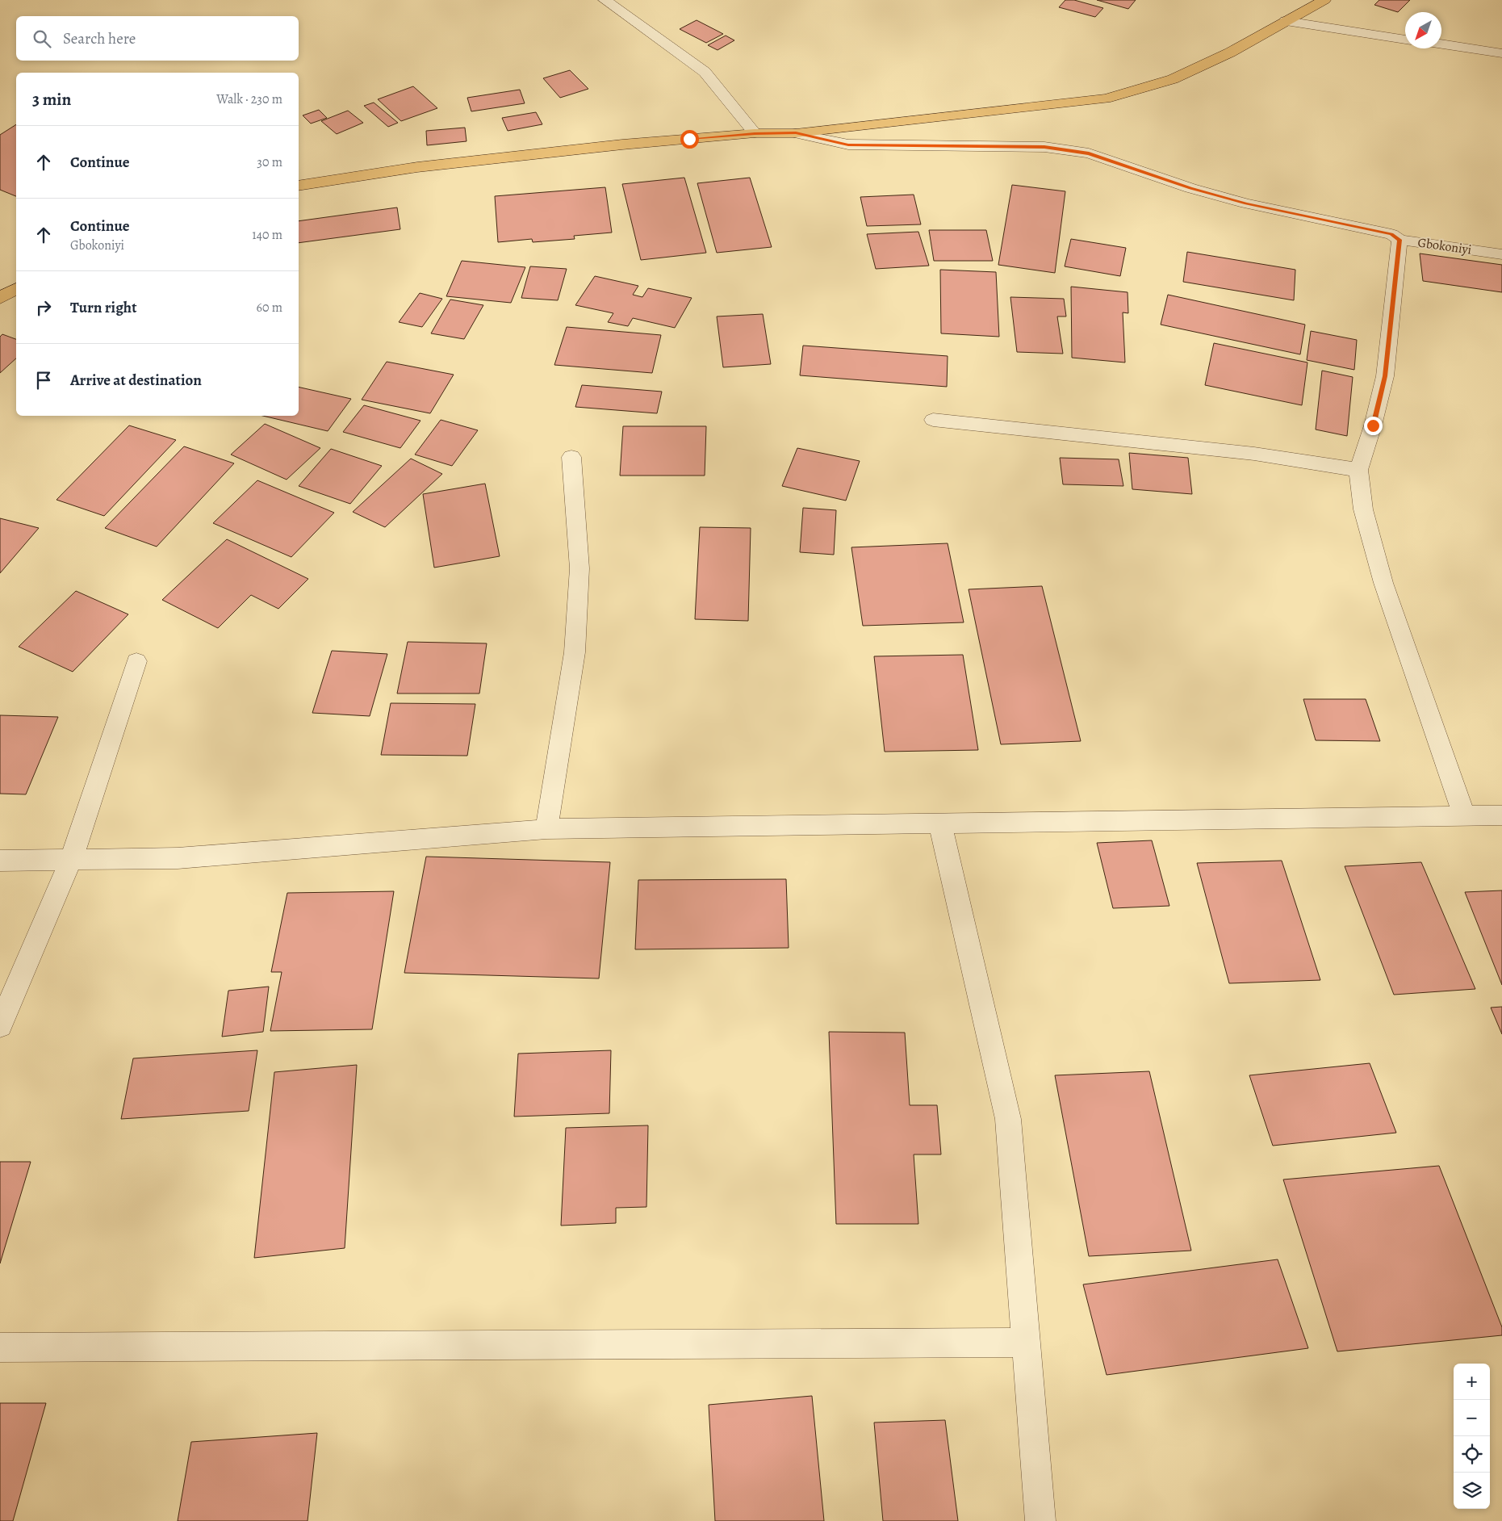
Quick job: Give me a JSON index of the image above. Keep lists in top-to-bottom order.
{
  "streets": {
    "street": ["Gbokoniyi"]
  },
  "north": "bottom left",
  "page": {
    "search": "Search here",
    "heading": ["3 min", "Walk · 230 m"],
    "list": [
      ["Continue", "30 m"],
      ["Continue", "Gbokoniyi", "140 m"],
      ["Turn right", "60 m"],
      "Arrive at destination"
    ],
    "map_buttons": ["+", "−"]
  }
}
